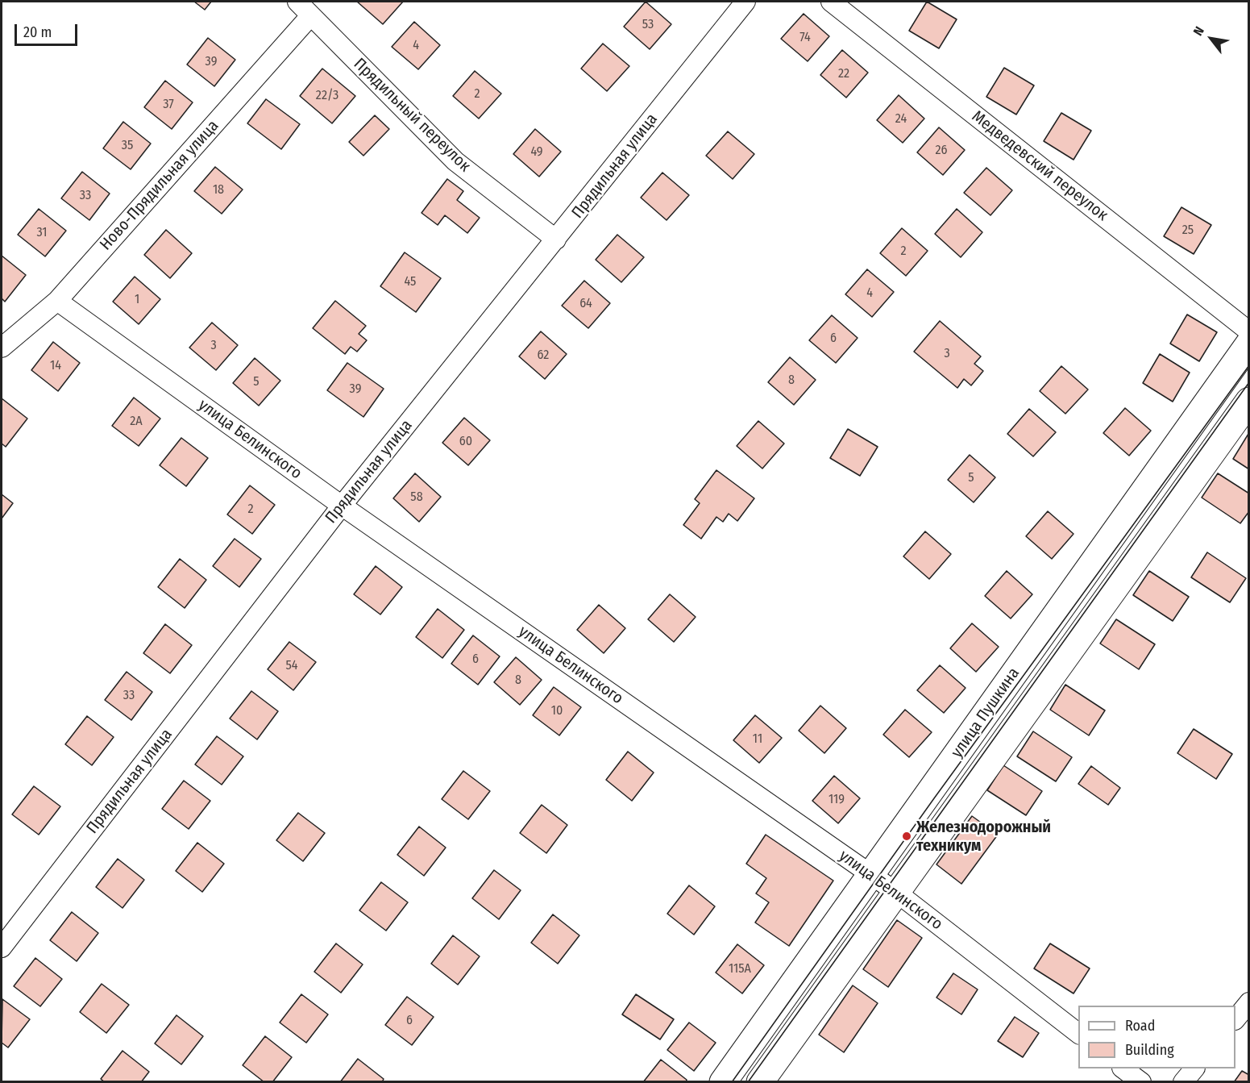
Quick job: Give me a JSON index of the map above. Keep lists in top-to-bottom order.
{
  "streets": {
    "main road": ["улица Пушкина"],
    "street": [
      "Прядильный переулок",
      "Прядильная улица",
      "Медведевский переулок",
      "Ново-Прядильная улица",
      "улица Белинского"
    ]
  },
  "crossings": [
    ["Прядильный переулок", "Прядильная улица"],
    ["Прядильный переулок", "Ново-Прядильная улица"],
    ["Прядильная улица", "улица Белинского"],
    ["Ново-Прядильная улица", "улица Белинского"],
    ["улица Белинского", "улица Пушкина"]
  ],
  "places": ["Железнодорожный техникум"],
  "house_numbers": [
    "53",
    "74",
    "4",
    "39",
    "22",
    "2",
    "22/3",
    "37",
    "24",
    "35",
    "26",
    "49",
    "18",
    "33",
    "25",
    "31",
    "2",
    "45",
    "4",
    "1",
    "64",
    "6",
    "3",
    "3",
    "62",
    "14",
    "8",
    "5",
    "39",
    "2А",
    "60",
    "5",
    "58",
    "2",
    "6",
    "54",
    "8",
    "33",
    "10",
    "11",
    "119",
    "115А",
    "6"
  ],
  "legend": ["Road", "Building"],
  "scale_bar": "20 m",
  "north": "top left"
}
